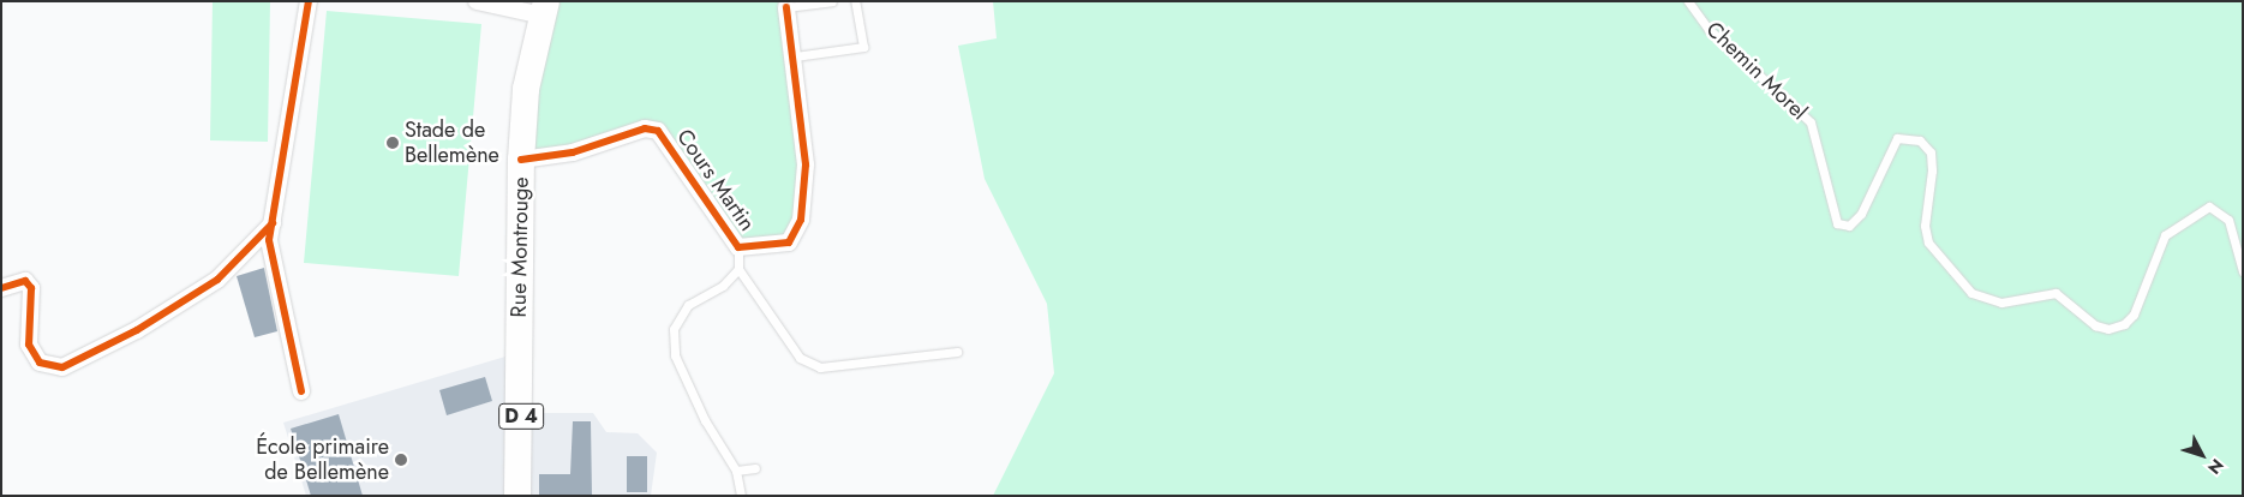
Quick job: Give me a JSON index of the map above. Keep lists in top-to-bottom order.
{
  "streets": {
    "main road": ["Rue Montrouge", "D 4"],
    "street": ["Cours Martin"],
    "lane": ["Chemin Morel"]
  },
  "crossings": [
    ["Cours Martin", "Rue Montrouge"]
  ],
  "places": ["Stade de Bellemène", "École primaire de Bellemène"],
  "north": "bottom right"
}
